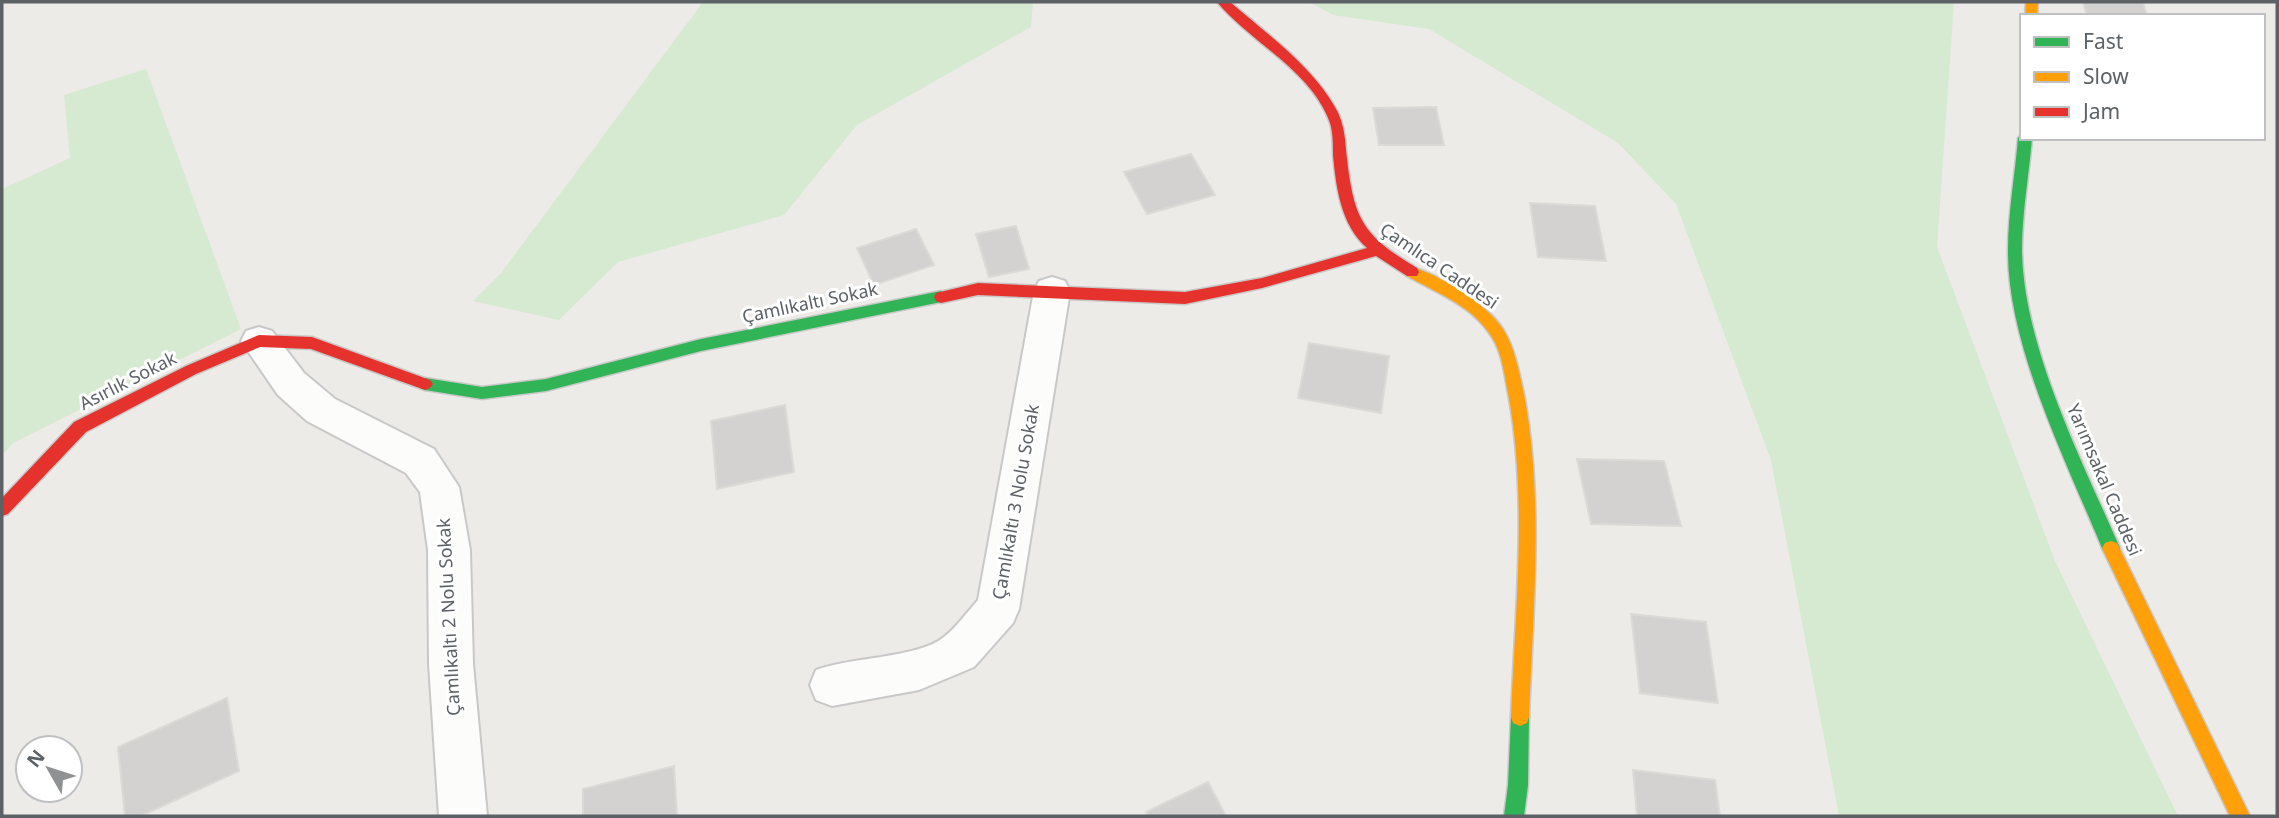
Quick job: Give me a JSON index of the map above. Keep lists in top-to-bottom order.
{
  "streets": {
    "street": [
      "Çamlıca Caddesi",
      "Çamlıkaltı Sokak",
      "Asırlık Sokak",
      "Yarımsakal Caddesi",
      "Çamlıkaltı 3 Nolu Sokak",
      "Çamlıkaltı 2 Nolu Sokak"
    ]
  },
  "crossings": [
    ["Çamlıca Caddesi", "Çamlıkaltı Sokak"],
    ["Çamlıkaltı Sokak", "Asırlık Sokak"],
    ["Çamlıkaltı Sokak", "Çamlıkaltı 3 Nolu Sokak"],
    ["Çamlıkaltı Sokak", "Çamlıkaltı 2 Nolu Sokak"],
    ["Asırlık Sokak", "Çamlıkaltı 2 Nolu Sokak"]
  ],
  "legend": ["Fast", "Slow", "Jam"],
  "north": "top left"
}
